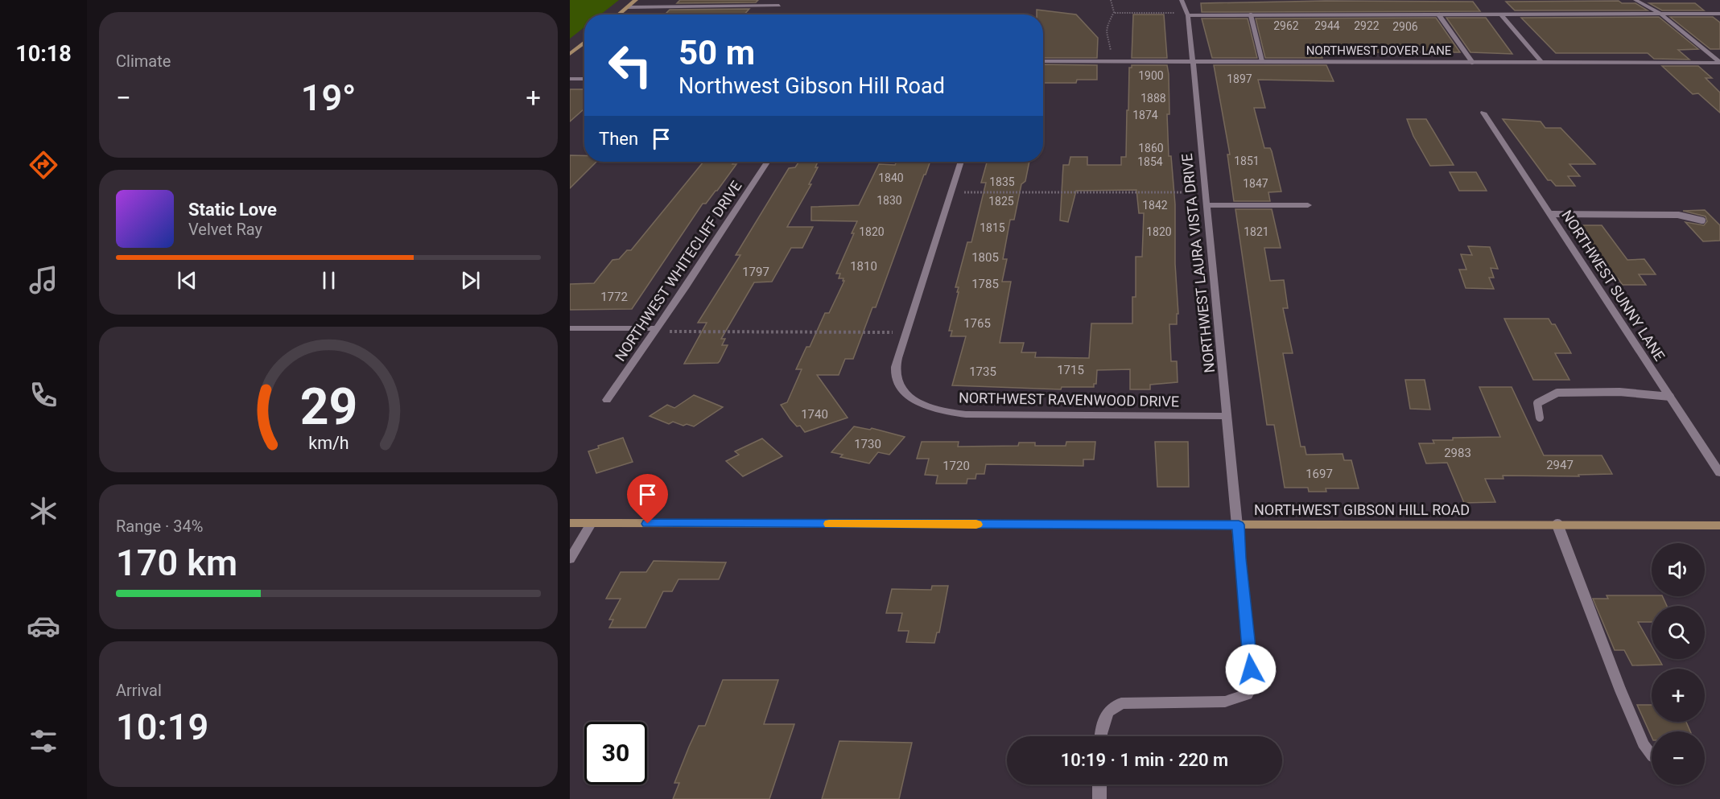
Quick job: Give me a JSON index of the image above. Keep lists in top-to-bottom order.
{
  "streets": {
    "main road": ["NORTHWEST GIBSON HILL ROAD"],
    "street": [
      "NORTHWEST DOVER LANE",
      "NORTHWEST LAURA VISTA DRIVE",
      "NORTHWEST WHITECLIFF DRIVE",
      "NORTHWEST SUNNY LANE",
      "NORTHWEST RAVENWOOD DRIVE"
    ]
  },
  "crossings": [
    ["NORTHWEST DOVER LANE", "NORTHWEST LAURA VISTA DRIVE"],
    ["NORTHWEST LAURA VISTA DRIVE", "NORTHWEST RAVENWOOD DRIVE"],
    ["NORTHWEST LAURA VISTA DRIVE", "NORTHWEST GIBSON HILL ROAD"]
  ],
  "house_numbers": [
    "2962",
    "2944",
    "2922",
    "2906",
    "1900",
    "1897",
    "1888",
    "1874",
    "1860",
    "1851",
    "1854",
    "1840",
    "1835",
    "1847",
    "1830",
    "1825",
    "1842",
    "1815",
    "1820",
    "1820",
    "1821",
    "1805",
    "1810",
    "1797",
    "1785",
    "1772",
    "1765",
    "1715",
    "1735",
    "1740",
    "1730",
    "2983",
    "2947",
    "1720",
    "1697"
  ],
  "page": {
    "tabs": "10:18",
    "tile": [
      "Climate",
      ["Range · 34%", "170 km"],
      ["Arrival", "10:19"]
    ],
    "turn": ["50 m", "Northwest Gibson Hill Road"],
    "heat": ["−", "19°", "+"],
    "then": "Then",
    "song": ["Static Love", "Velvet Ray"],
    "map_buttons": ["+", "−"],
    "limit": "30",
    "trip": "10:19 · 1 min · 220 m",
    "gauge": ["29", "km/h"]
  }
}
